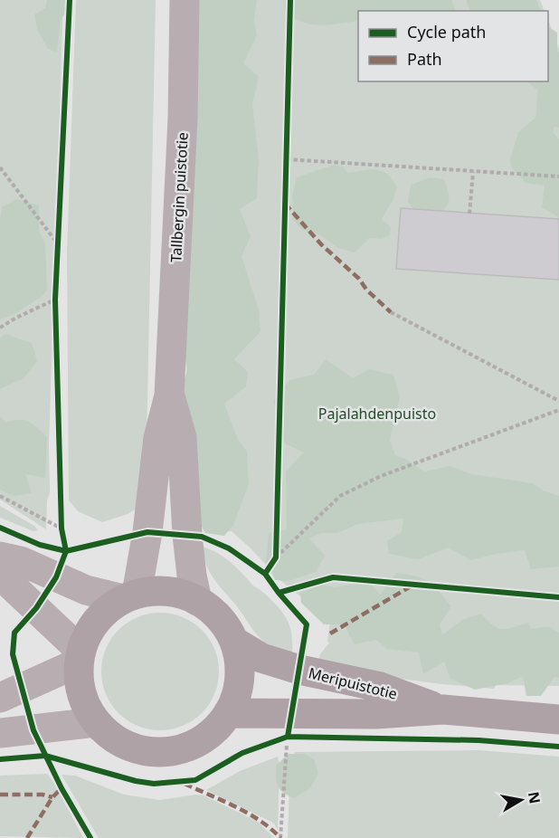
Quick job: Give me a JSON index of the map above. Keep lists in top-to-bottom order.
{
  "streets": {
    "main road": ["Meripuistotie"],
    "street": ["Tallbergin puistotie"]
  },
  "crossings": [
    ["Tallbergin puistotie", "Meripuistotie"]
  ],
  "parks": ["Pajalahdenpuisto"],
  "legend": ["Cycle path", "Path"],
  "north": "right"
}
